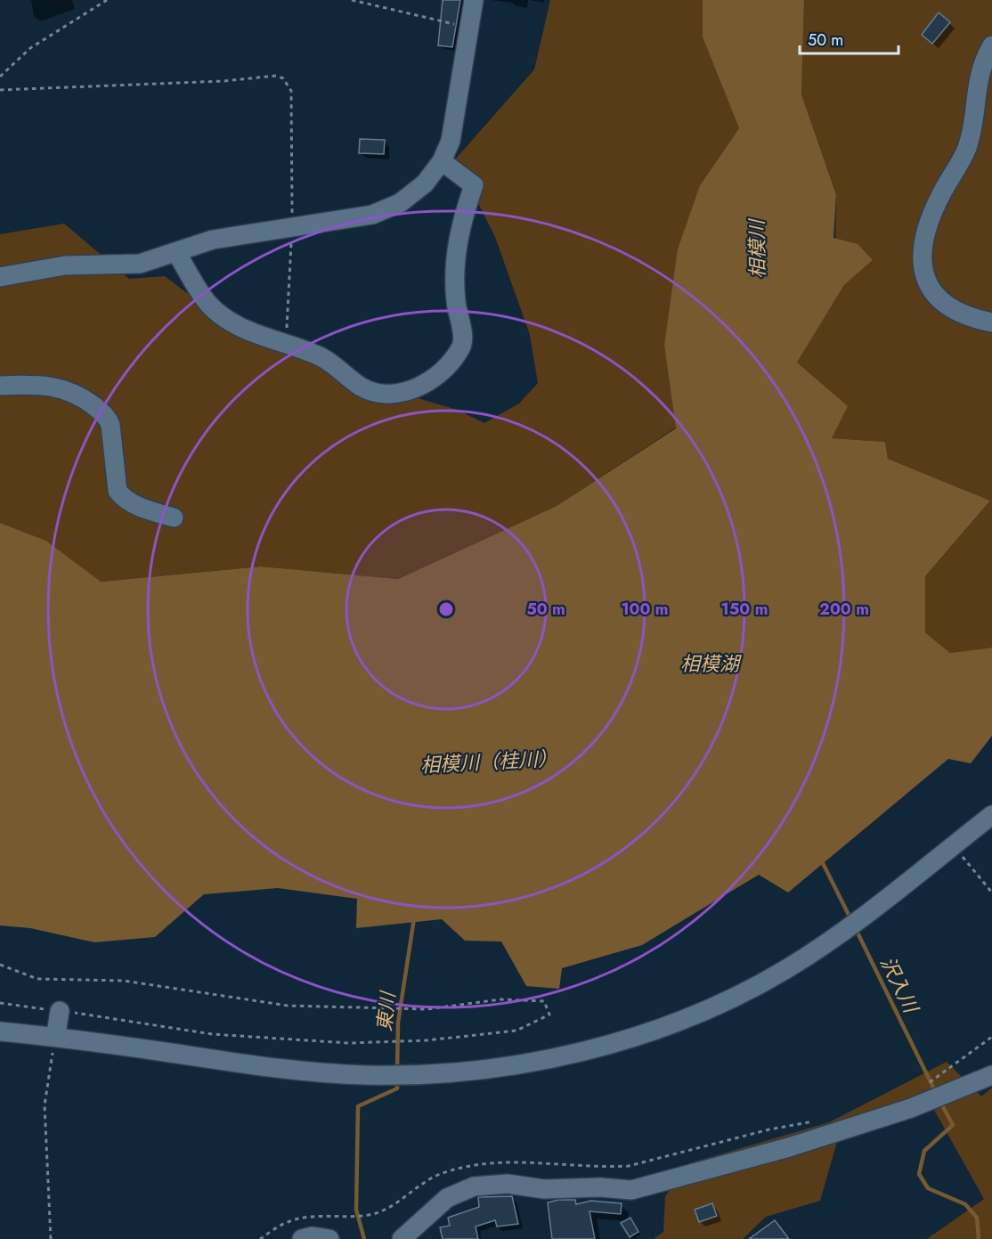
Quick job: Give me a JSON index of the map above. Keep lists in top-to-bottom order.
{
  "water": [
    "相模川",
    "相模湖",
    "相模川（桂川）",
    "沢入川",
    "東川"
  ],
  "scale_bar": "50 m",
  "rings": [
    "50 m",
    "100 m",
    "150 m",
    "200 m"
  ]
}
